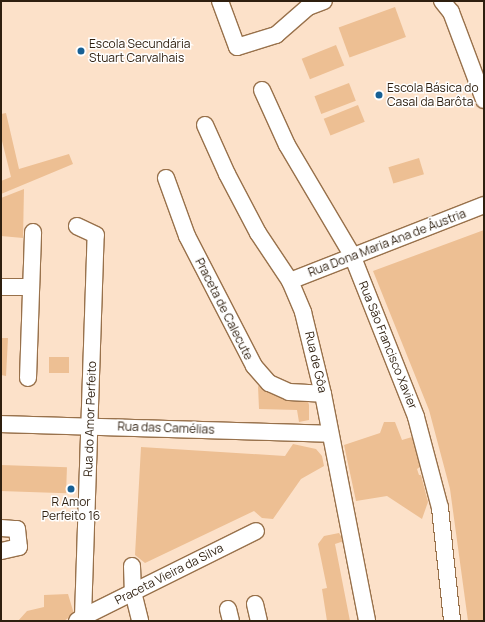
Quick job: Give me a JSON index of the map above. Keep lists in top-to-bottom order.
{
  "streets": {
    "street": [
      "Rua Dona Maria Ana de Áustria",
      "Praceta de Calecute",
      "Rua São Francisco Xavier",
      "Rua de Gôa",
      "Rua do Amor Perfeito",
      "Rua das Camélias",
      "Praceta Vieira da Silva"
    ]
  },
  "crossings": [
    ["Rua Dona Maria Ana de Áustria", "Rua São Francisco Xavier"],
    ["Rua Dona Maria Ana de Áustria", "Rua de Gôa"],
    ["Praceta de Calecute", "Rua de Gôa"],
    ["Rua de Gôa", "Rua das Camélias"],
    ["Rua do Amor Perfeito", "Rua das Camélias"],
    ["Rua do Amor Perfeito", "Praceta Vieira da Silva"]
  ],
  "places": ["Escola Secundária Stuart Carvalhais", "Escola Básica do Casal da Barôta", "R Amor Perfeito 16"]
}
